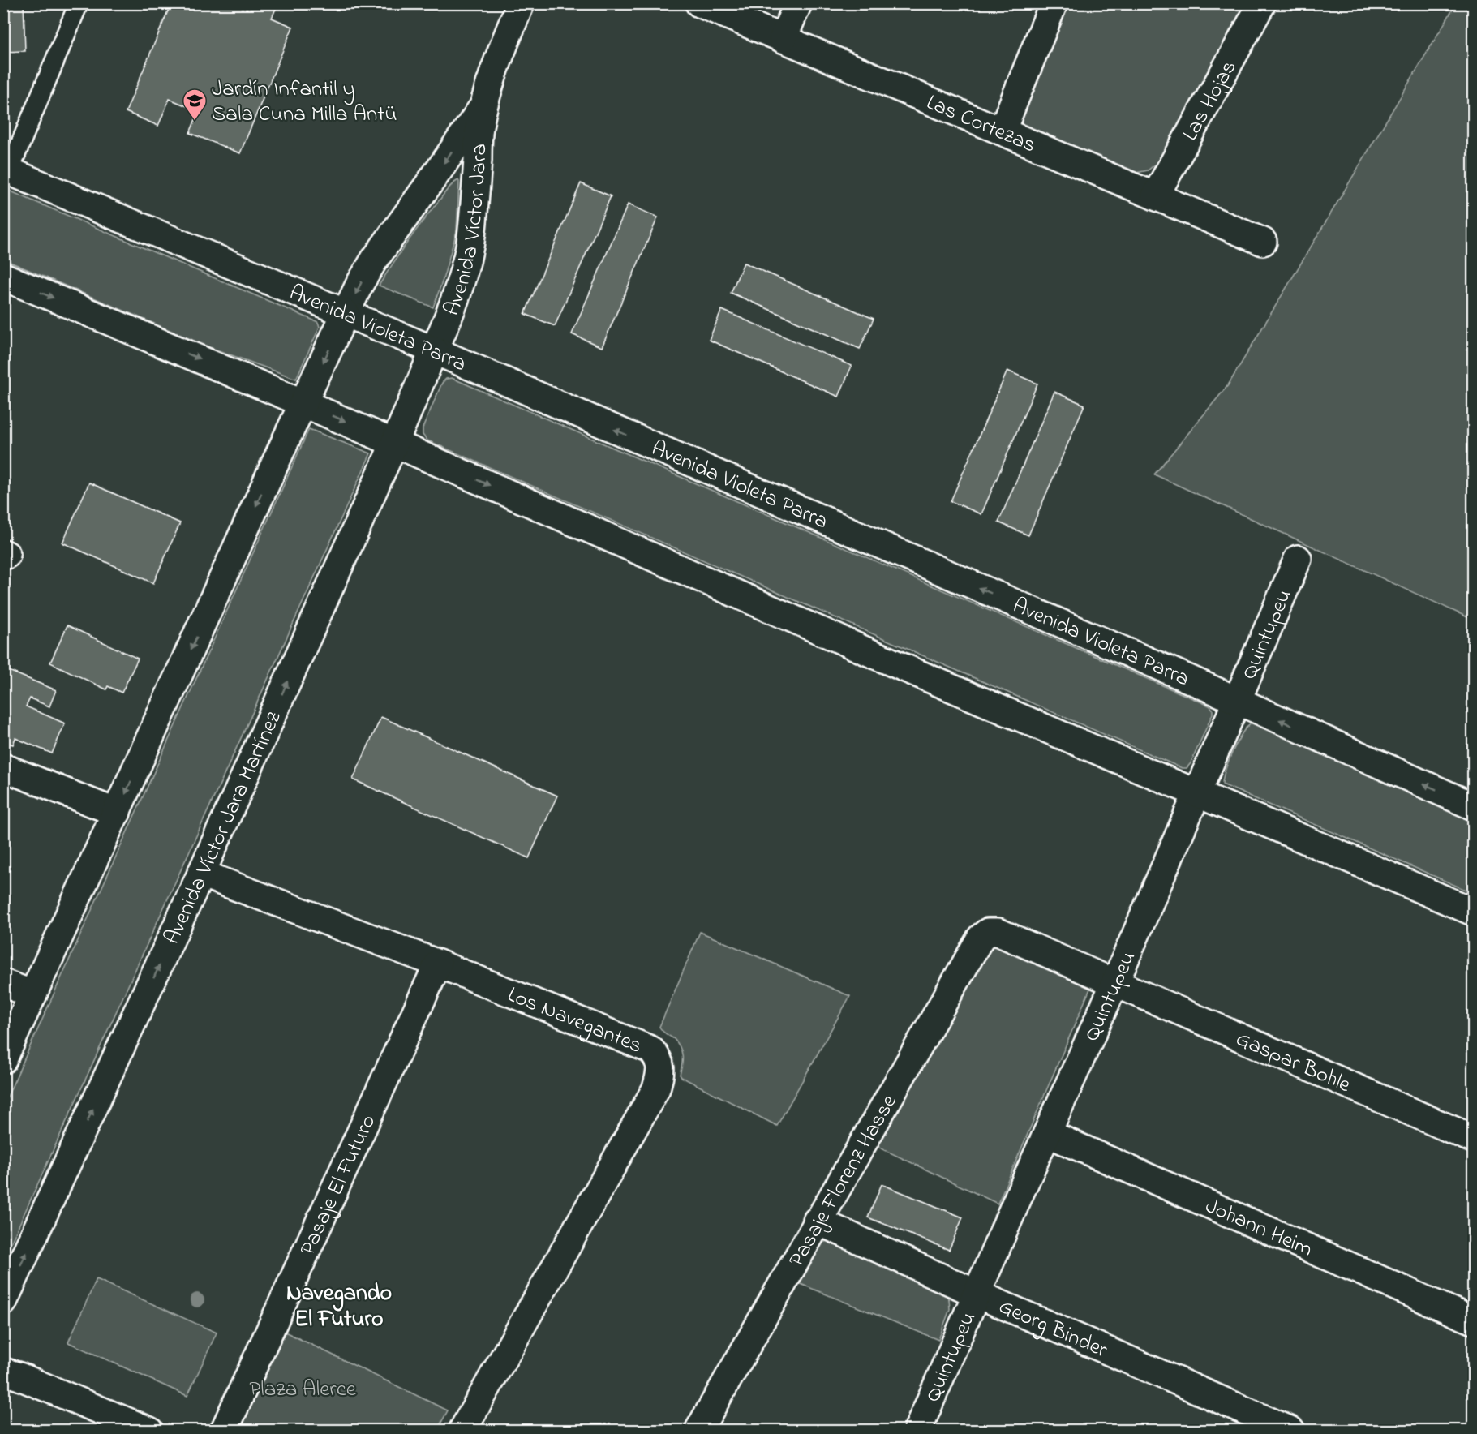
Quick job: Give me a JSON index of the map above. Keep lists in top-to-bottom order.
{
  "streets": {
    "street": [
      "Las Hojas",
      "Las Cortezas",
      "Avenida Víctor Jara",
      "Avenida Violeta Parra",
      "Quintupeu",
      "Avenida Víctor Jara Martínez",
      "Los Navegantes",
      "Gaspar Bohle",
      "Pasaje Florenz Hasse",
      "Pasaje El Futuro",
      "Johann Heim",
      "Georg Binder"
    ]
  },
  "crossings": [
    ["Las Hojas", "Las Cortezas"],
    ["Avenida Víctor Jara", "Avenida Violeta Parra"],
    ["Avenida Víctor Jara", "Avenida Víctor Jara Martínez"],
    ["Avenida Violeta Parra", "Quintupeu"],
    ["Avenida Violeta Parra", "Avenida Víctor Jara Martínez"],
    ["Quintupeu", "Gaspar Bohle"],
    ["Quintupeu", "Johann Heim"],
    ["Quintupeu", "Georg Binder"],
    ["Avenida Víctor Jara Martínez", "Los Navegantes"],
    ["Los Navegantes", "Pasaje El Futuro"],
    ["Gaspar Bohle", "Pasaje Florenz Hasse"],
    ["Pasaje Florenz Hasse", "Georg Binder"]
  ],
  "districts": ["Navegando El Futuro"],
  "parks": ["Plaza Alerce"],
  "places": {
    "school or university": ["Jardín Infantil y Sala Cuna Milla Antü"]
  }
}
